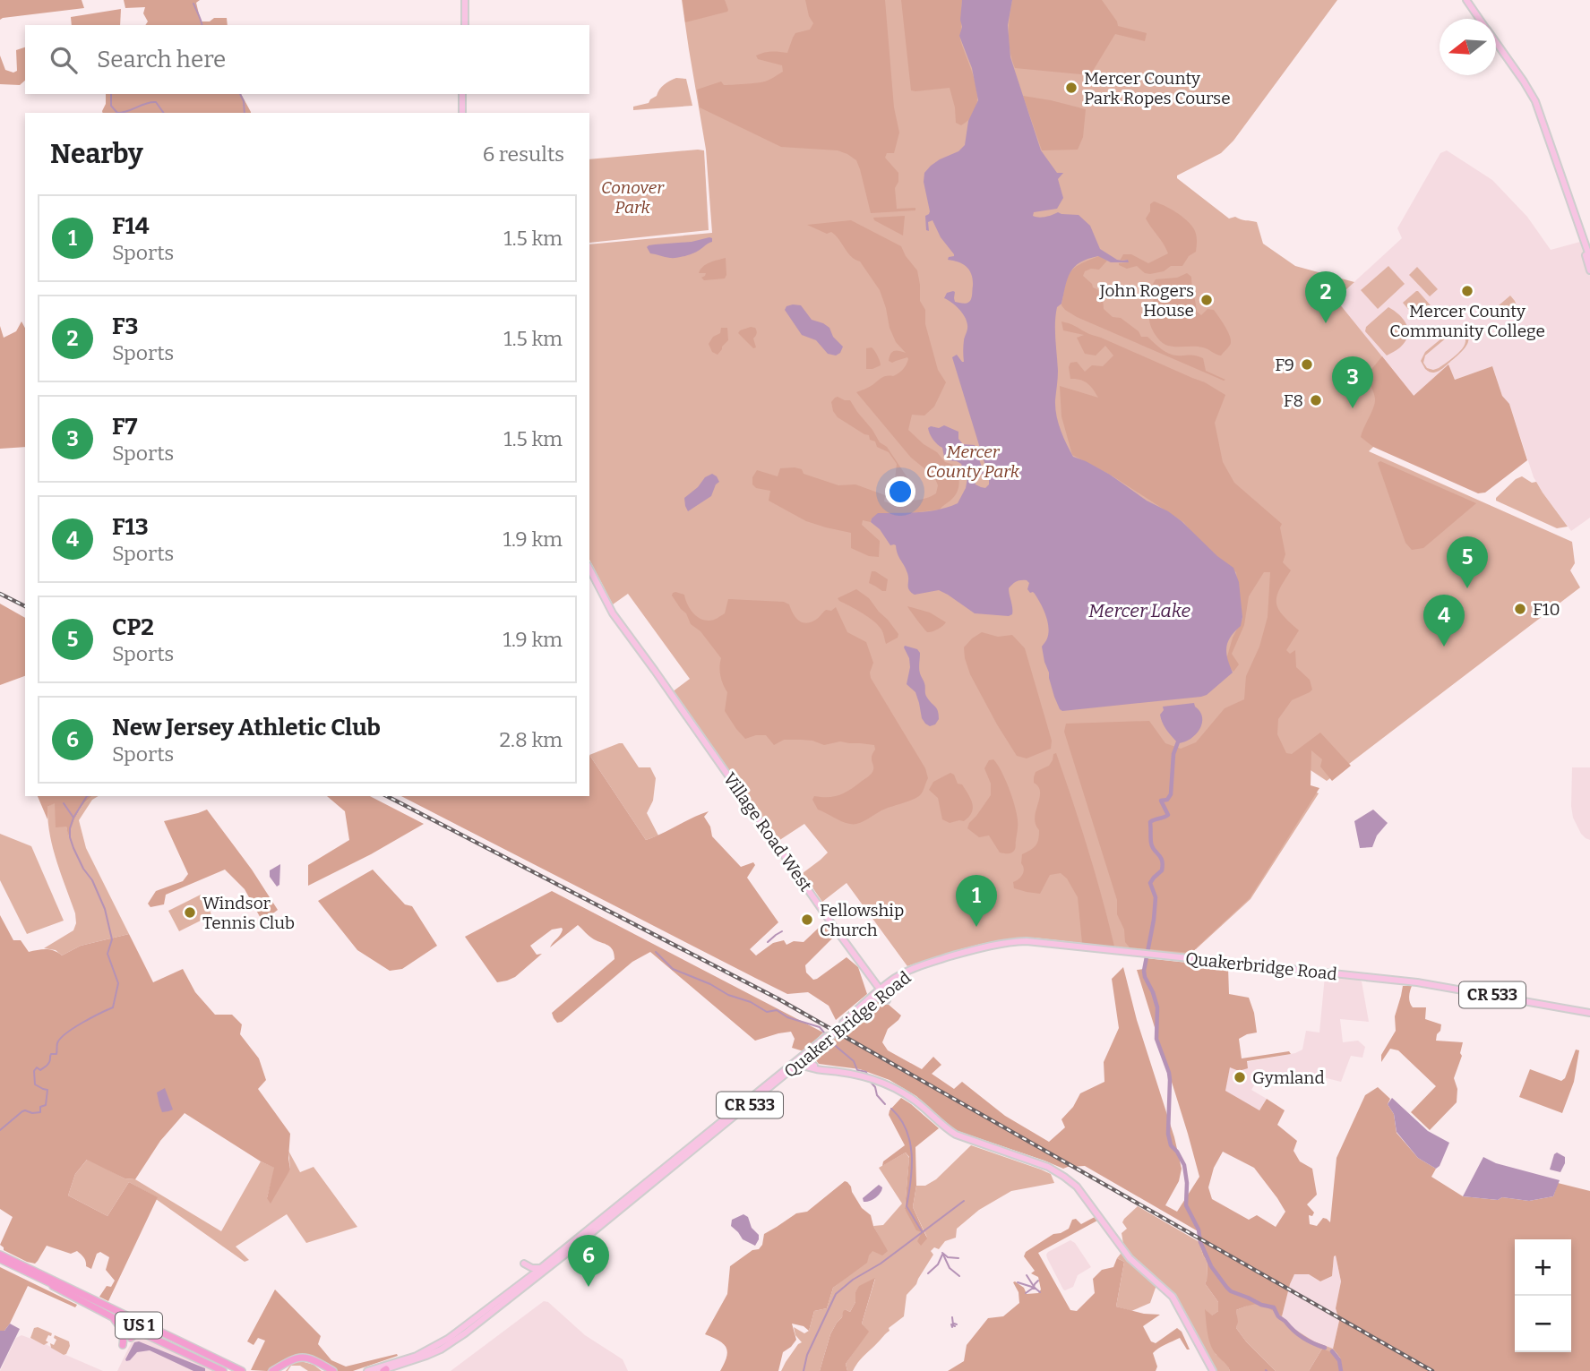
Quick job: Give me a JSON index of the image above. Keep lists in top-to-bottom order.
{
  "streets": {
    "highway": ["US 1"],
    "main road": [
      "Village Road West",
      "Quakerbridge Road",
      "CR 533",
      "Quaker Bridge Road"
    ]
  },
  "crossings": [
    ["Village Road West", "Quaker Bridge Road"],
    ["Quakerbridge Road", "Quaker Bridge Road"],
    ["CR 533", "Quaker Bridge Road"]
  ],
  "water": ["Mercer Lake"],
  "parks": ["Conover Park", "Mercer County Park"],
  "places": [
    "Mercer County Park Ropes Course",
    "Mercer County Community College",
    "John Rogers House",
    "F9",
    "F8",
    "F10",
    "Windsor Tennis Club",
    "Fellowship Church",
    "Gymland"
  ],
  "north": "left",
  "page": {
    "search": "Search here",
    "heading": ["Nearby", "6 results"],
    "list": [
      {
        "mark": "1",
        "name": "F14",
        "note": "Sports",
        "value": "1.5 km"
      },
      {
        "mark": "2",
        "name": "F3",
        "note": "Sports",
        "value": "1.5 km"
      },
      {
        "mark": "3",
        "name": "F7",
        "note": "Sports",
        "value": "1.5 km"
      },
      {
        "mark": "4",
        "name": "F13",
        "note": "Sports",
        "value": "1.9 km"
      },
      {
        "mark": "5",
        "name": "CP2",
        "note": "Sports",
        "value": "1.9 km"
      },
      {
        "mark": "6",
        "name": "New Jersey Athletic Club",
        "note": "Sports",
        "value": "2.8 km"
      }
    ],
    "pins": [
      "2",
      "3",
      "5",
      "4",
      "1",
      "6"
    ],
    "map_buttons": ["+", "−"]
  }
}
